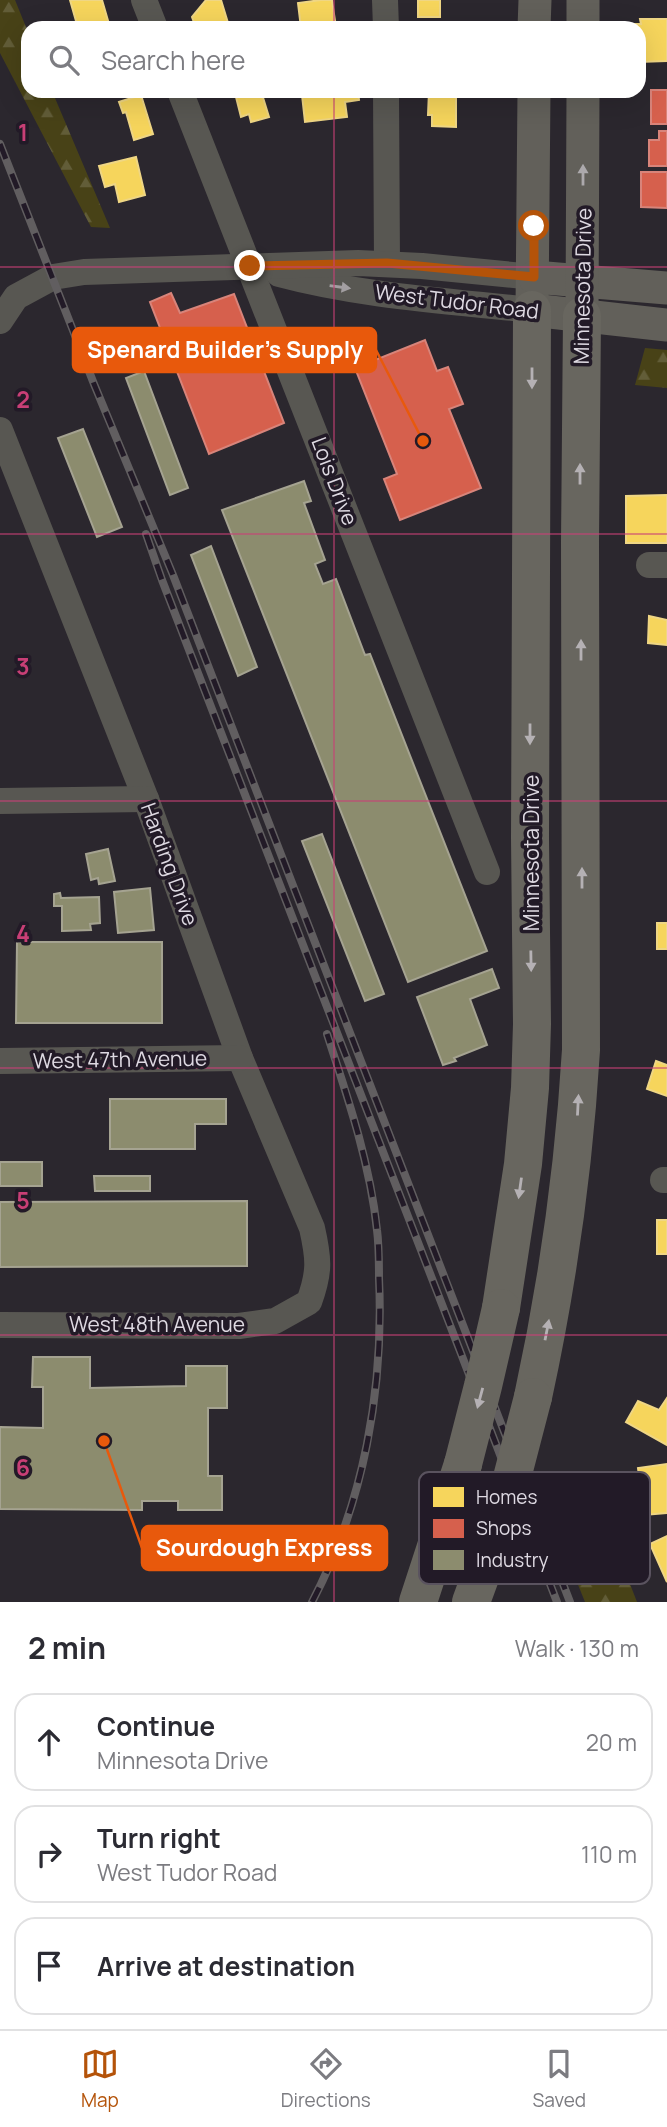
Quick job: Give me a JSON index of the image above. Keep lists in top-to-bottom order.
{
  "streets": {
    "highway": ["Minnesota Drive"],
    "main road": ["West Tudor Road"],
    "street": [
      "Lois Drive",
      "Harding Drive",
      "West 47th Avenue",
      "West 48th Avenue"
    ]
  },
  "crossings": [
    ["Minnesota Drive", "West Tudor Road"],
    ["West Tudor Road", "Lois Drive"],
    ["Harding Drive", "West 47th Avenue"],
    ["Harding Drive", "West 48th Avenue"]
  ],
  "places": ["Spenard Builder's Supply", "Sourdough Express"],
  "legend": ["Homes", "Shops", "Industry"],
  "page": {
    "search": "Search here",
    "heading": ["2 min", "Walk · 130 m"],
    "list": [
      ["Continue", "Minnesota Drive", "20 m"],
      ["Turn right", "West Tudor Road", "110 m"],
      "Arrive at destination"
    ],
    "nav": ["Map", "Directions", "Saved"]
  },
  "grid": {
    "rows": [
      "1",
      "2",
      "3",
      "4",
      "5",
      "6"
    ]
  }
}
